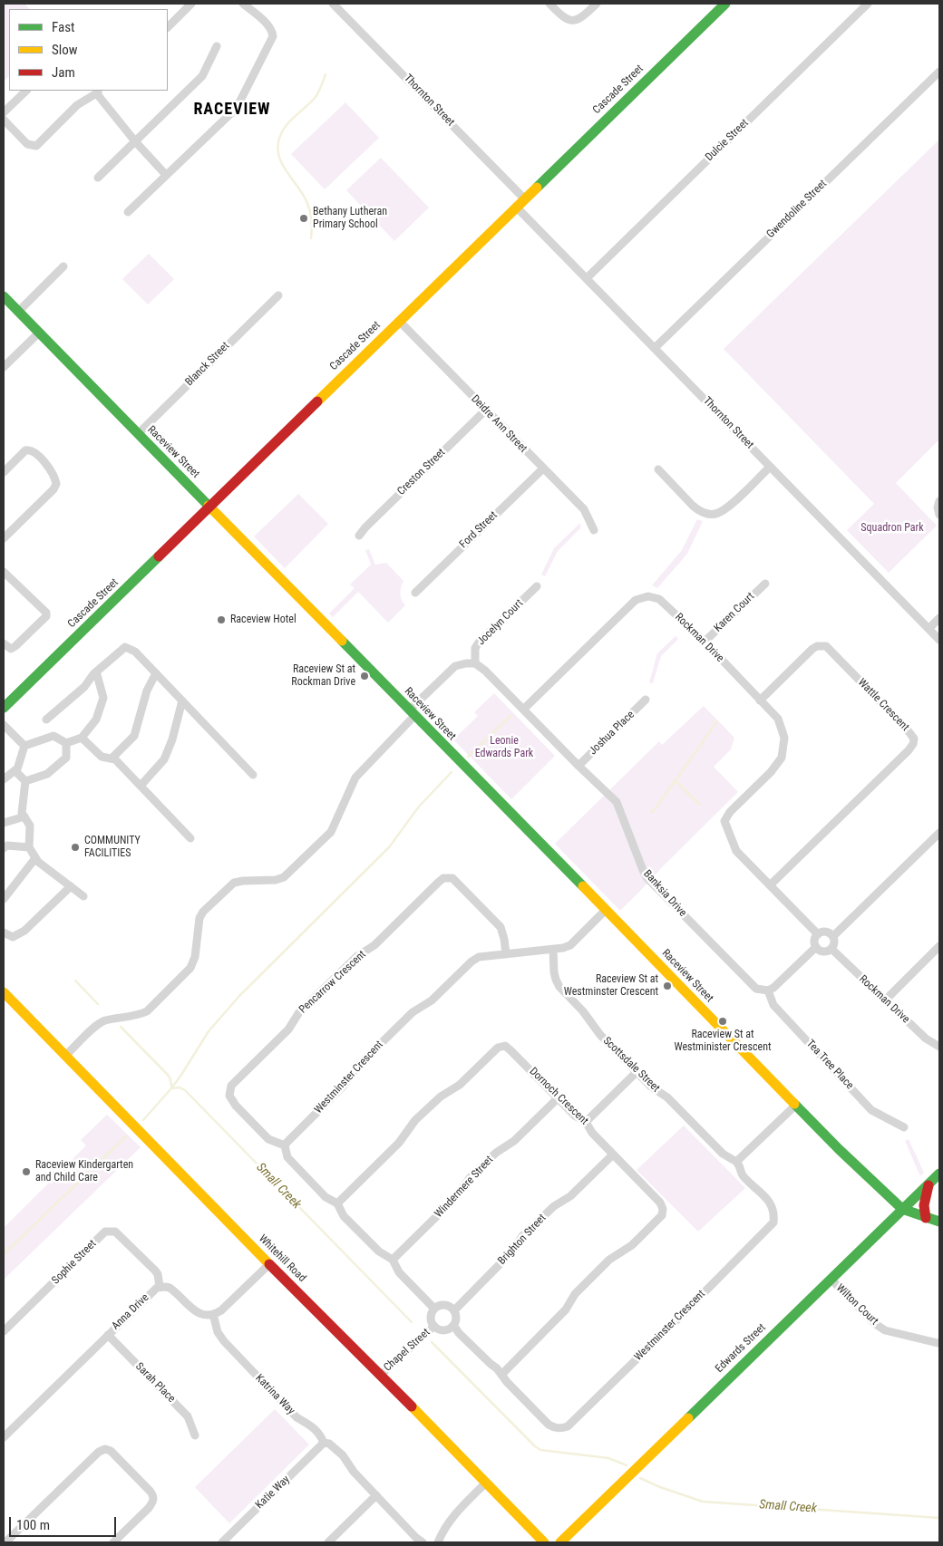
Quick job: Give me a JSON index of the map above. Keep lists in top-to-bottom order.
{
  "streets": {
    "street": [
      "Cascade Street",
      "Thornton Street",
      "Dulcie Street",
      "Gwendoline Street",
      "Blanck Street",
      "Deidre Ann Street",
      "Raceview Street",
      "Creston Street",
      "Ford Street",
      "Karen Court",
      "Jocelyn Court",
      "Rockman Drive",
      "Wattle Crescent",
      "Joshua Place",
      "Banksia Drive",
      "Pencarrow Crescent",
      "Scottsdale Street",
      "Tea Tree Place",
      "Westminster Crescent",
      "Dornoch Crescent",
      "Windermere Street",
      "Brighton Street",
      "Whitehill Road",
      "Sophie Street",
      "Wilton Court",
      "Anna Drive",
      "Edwards Street",
      "Chapel Street",
      "Sarah Place",
      "Katrina Way",
      "Katie Way"
    ]
  },
  "crossings": [
    ["Cascade Street", "Thornton Street"],
    ["Cascade Street", "Deidre Ann Street"],
    ["Cascade Street", "Raceview Street"],
    ["Thornton Street", "Dulcie Street"],
    ["Thornton Street", "Gwendoline Street"],
    ["Blanck Street", "Raceview Street"],
    ["Deidre Ann Street", "Creston Street"],
    ["Deidre Ann Street", "Ford Street"],
    ["Raceview Street", "Westminster Crescent"],
    ["Raceview Street", "Edwards Street"],
    ["Karen Court", "Rockman Drive"],
    ["Rockman Drive", "Wattle Crescent"],
    ["Rockman Drive", "Banksia Drive"],
    ["Joshua Place", "Banksia Drive"],
    ["Banksia Drive", "Tea Tree Place"],
    ["Pencarrow Crescent", "Westminster Crescent"],
    ["Scottsdale Street", "Westminster Crescent"],
    ["Westminster Crescent", "Dornoch Crescent"],
    ["Westminster Crescent", "Brighton Street"],
    ["Westminster Crescent", "Chapel Street"],
    ["Dornoch Crescent", "Windermere Street"],
    ["Dornoch Crescent", "Brighton Street"],
    ["Brighton Street", "Chapel Street"],
    ["Whitehill Road", "Chapel Street"],
    ["Sophie Street", "Anna Drive"],
    ["Wilton Court", "Edwards Street"],
    ["Anna Drive", "Sarah Place"],
    ["Anna Drive", "Katrina Way"],
    ["Katrina Way", "Katie Way"]
  ],
  "districts": ["RACEVIEW"],
  "water": ["Small Creek"],
  "parks": ["Squadron Park", "Leonie Edwards Park"],
  "places": [
    "Bethany Lutheran Primary School",
    "Raceview Hotel",
    "Raceview St at Rockman Drive",
    "COMMUNITY FACILITIES",
    "Raceview St at Westminster Crescent",
    "Raceview St at Westminister Crescent",
    "Raceview Kindergarten and Child Care"
  ],
  "legend": ["Fast", "Slow", "Jam"],
  "scale_bar": "100 m"
}
